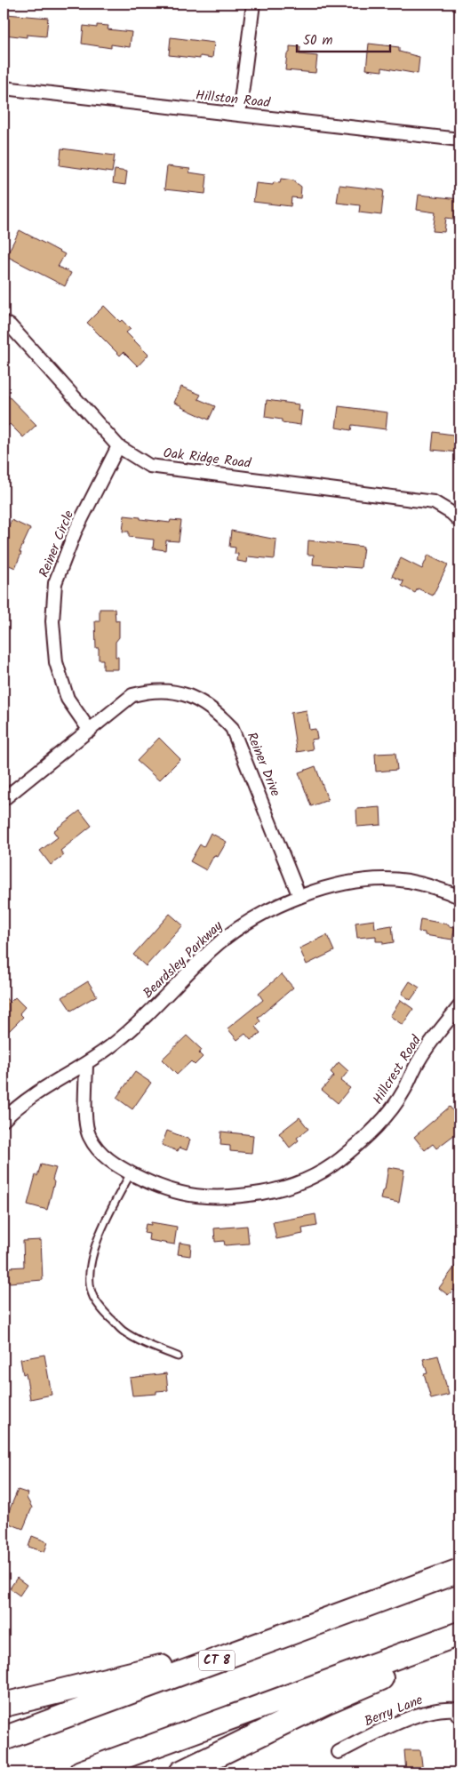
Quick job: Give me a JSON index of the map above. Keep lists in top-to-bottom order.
{
  "streets": {
    "highway": ["CT 8"],
    "street": [
      "Hillston Road",
      "Oak Ridge Road",
      "Reiner Circle",
      "Reiner Drive",
      "Beardsley Parkway",
      "Hillcrest Road",
      "Berry Lane"
    ]
  },
  "crossings": [
    ["Oak Ridge Road", "Reiner Circle"],
    ["Reiner Circle", "Reiner Drive"],
    ["Reiner Drive", "Beardsley Parkway"],
    ["Beardsley Parkway", "Hillcrest Road"]
  ],
  "scale_bar": "50 m"
}
